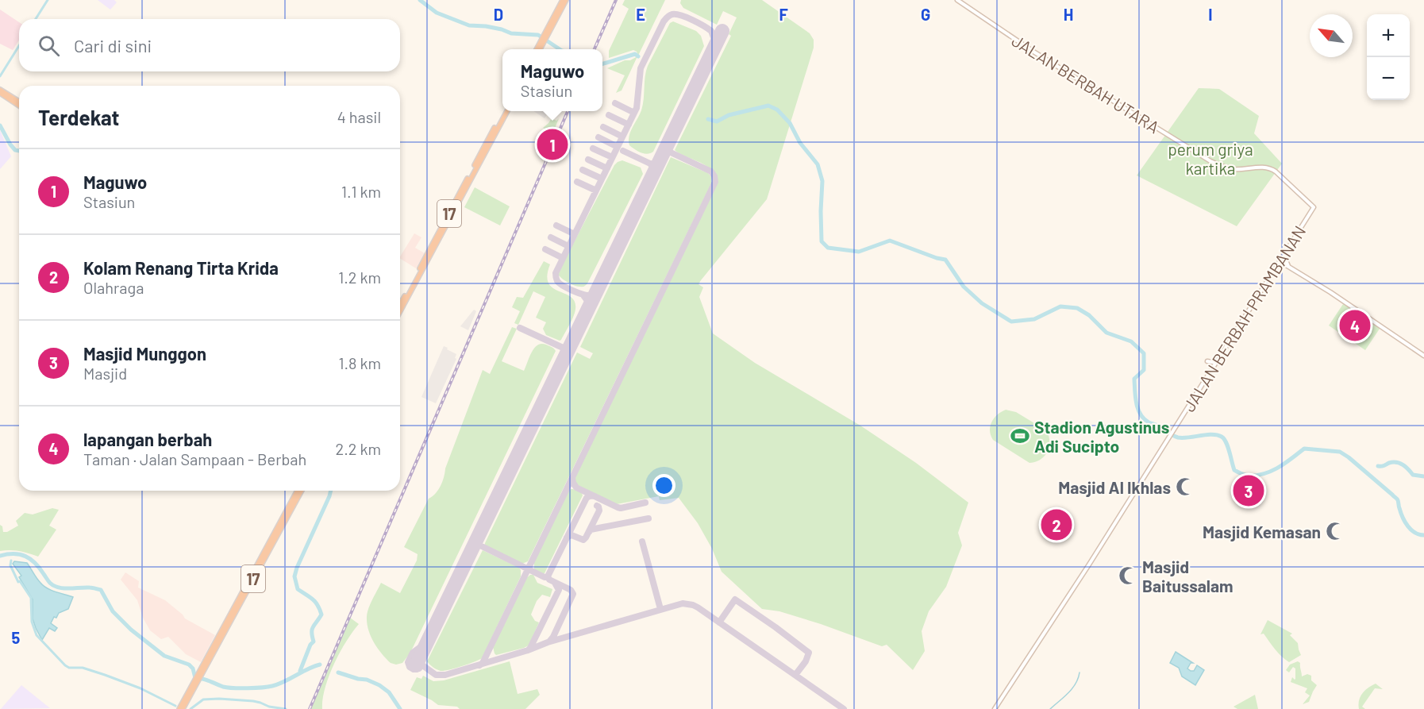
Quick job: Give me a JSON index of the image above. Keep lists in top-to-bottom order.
{
  "streets": {
    "highway": ["17"],
    "main road": ["JALAN BERBAH UTARA", "JALAN BERBAH PRAMBANAN"]
  },
  "crossings": [
    ["JALAN BERBAH UTARA", "JALAN BERBAH PRAMBANAN"]
  ],
  "parks": ["perum griya kartika"],
  "places": {
    "sports": ["Stadion Agustinus Adi Sucipto"],
    "mosque": ["Masjid Al Ikhlas", "Masjid Kemasan", "Masjid Baitussalam"]
  },
  "north": "top left",
  "page": {
    "map_buttons": ["+", "−"],
    "search": "Cari di sini",
    "popup": ["Maguwo", "Stasiun"],
    "heading": ["Terdekat", "4 hasil"],
    "pins": [
      "1",
      "4",
      "3",
      "2"
    ],
    "list": [
      {
        "mark": "1",
        "name": "Maguwo",
        "note": "Stasiun",
        "value": "1.1 km"
      },
      {
        "mark": "2",
        "name": "Kolam Renang Tirta Krida",
        "note": "Olahraga",
        "value": "1.2 km"
      },
      {
        "mark": "3",
        "name": "Masjid Munggon",
        "note": "Masjid",
        "value": "1.8 km"
      },
      {
        "mark": "4",
        "name": "lapangan berbah",
        "note": "Taman · Jalan Sampaan - Berbah",
        "value": "2.2 km"
      }
    ]
  },
  "grid": {
    "columns": [
      "D",
      "E",
      "F",
      "G",
      "H",
      "I"
    ],
    "rows": ["5"]
  }
}
